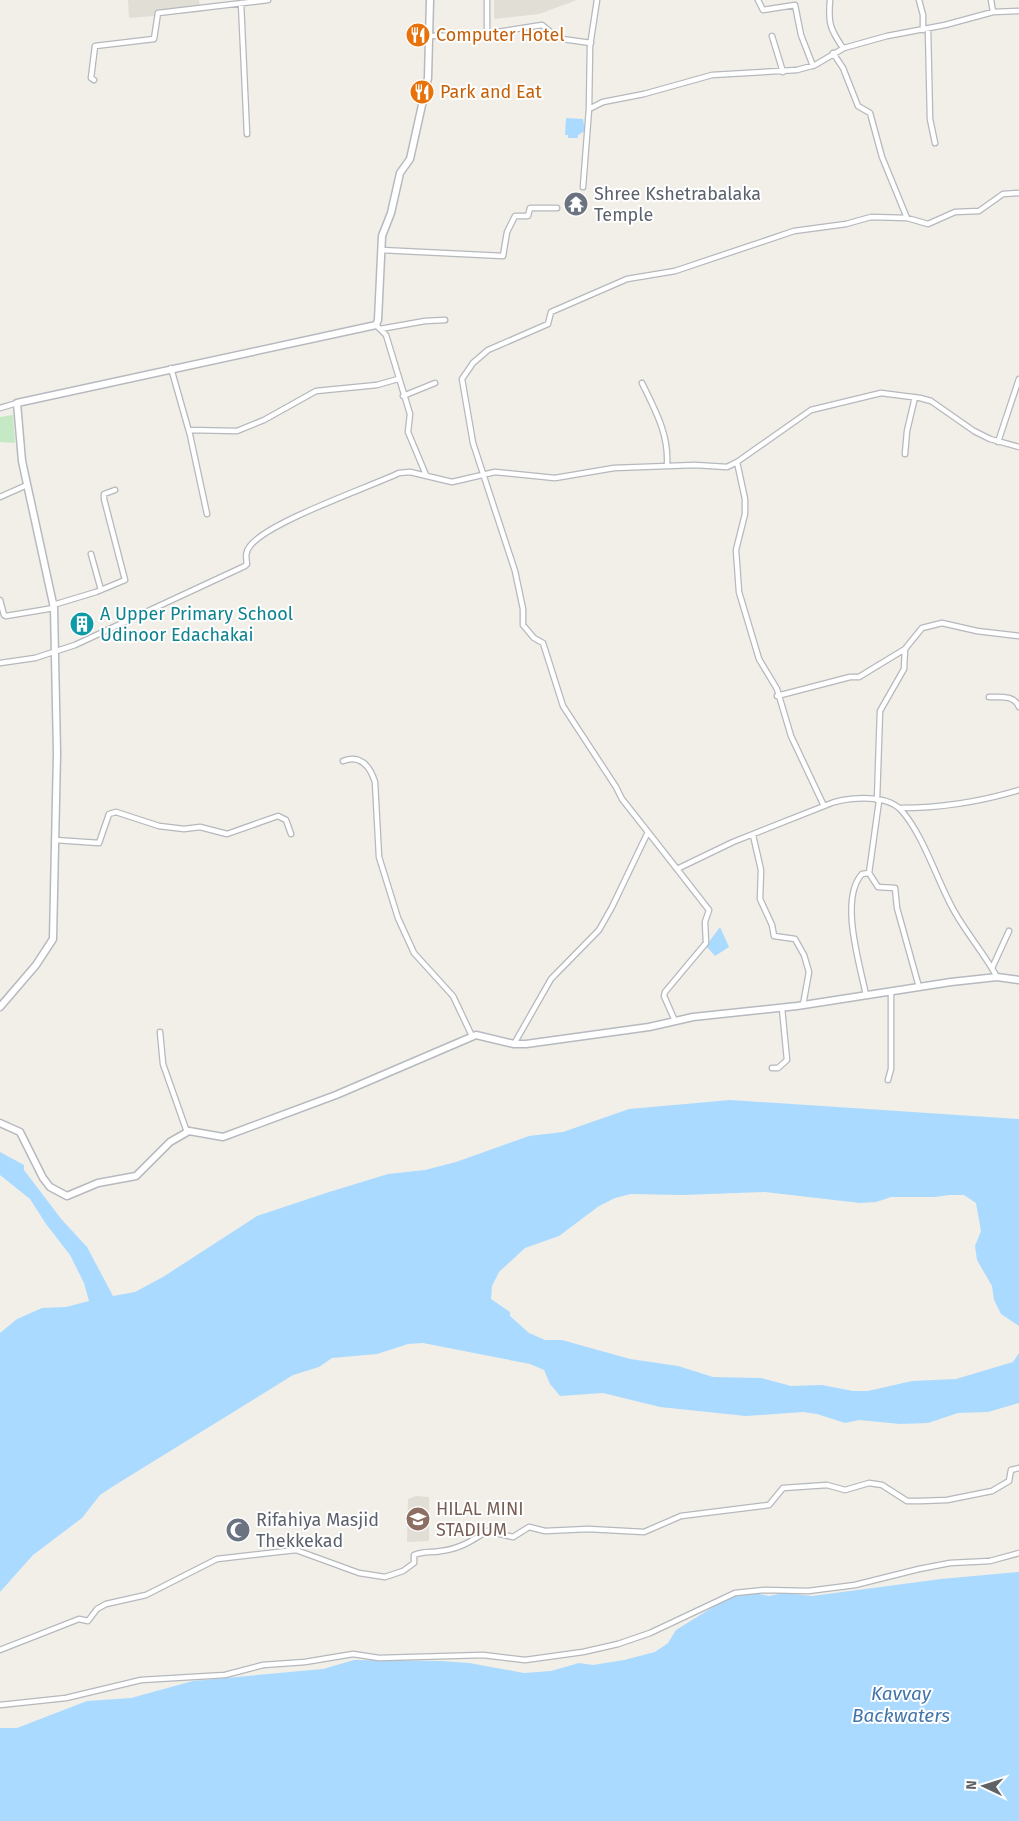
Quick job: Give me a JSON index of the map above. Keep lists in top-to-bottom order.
{
  "water": ["Kavvay Backwaters"],
  "places": {
    "restaurant": ["Computer Hotel", "Park and Eat"],
    "temple": ["Shree Kshetrabalaka Temple"],
    "building": ["A Upper Primary School Udinoor Edachakai"],
    "school or university": ["HILAL MINI STADIUM"],
    "mosque": ["Rifahiya Masjid Thekkekad"]
  },
  "north": "left"
}
